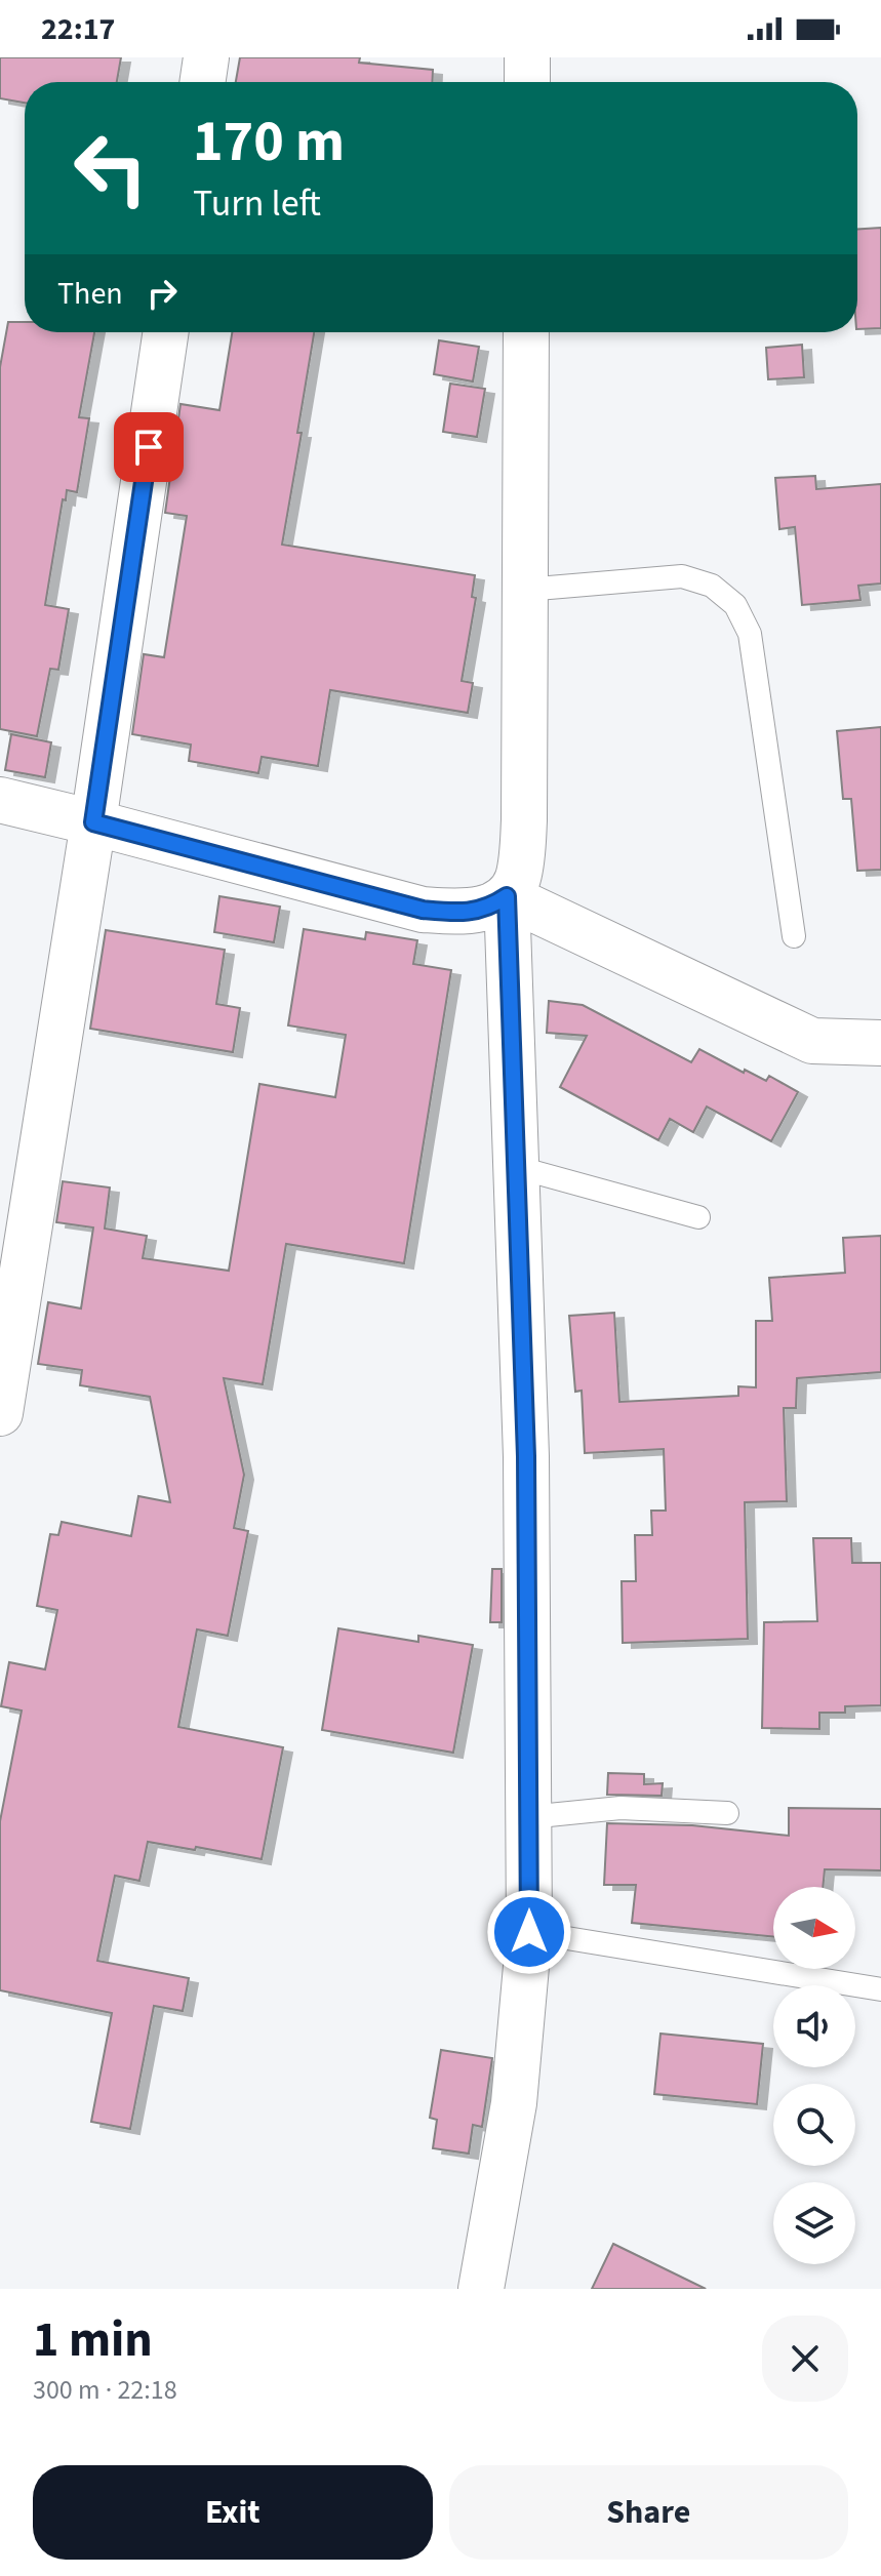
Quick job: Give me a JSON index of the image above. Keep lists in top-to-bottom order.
{
  "north": "right",
  "page": {
    "status": "22:17",
    "turn": ["170 m", "Turn left"],
    "then": "Then",
    "heading": ["1 min", "300 m · 22:18"],
    "buttons": ["Exit", "Share"]
  }
}
